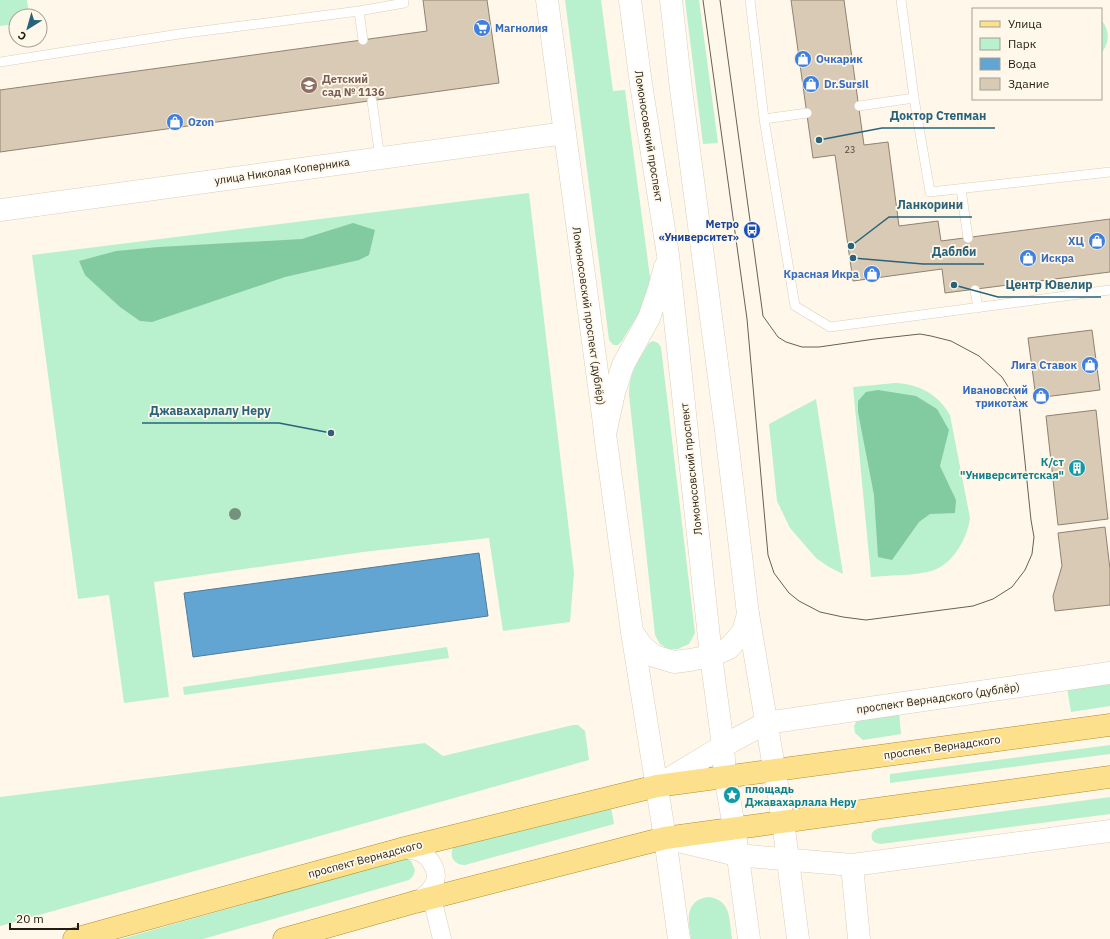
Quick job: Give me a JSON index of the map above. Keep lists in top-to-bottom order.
{
  "streets": {
    "main road": [
      "Ломоносовский проспект",
      "улица Николая Коперника",
      "Ломоносовский проспект (дублёр)",
      "проспект Вернадского (дублёр)",
      "проспект Вернадского"
    ]
  },
  "crossings": [
    ["улица Николая Коперника", "Ломоносовский проспект (дублёр)"]
  ],
  "places": {
    "supermarket": ["Магнолия"],
    "shop": [
      "Очкарик",
      "Dr.Sursil",
      "Ozon",
      "ХЦ",
      "Искра",
      "Красная Икра",
      "Лига Ставок",
      "Ивановский трикотаж"
    ],
    "school or university": ["Детский сад № 1136"],
    "other": [
      "Доктор Степман",
      "Ланкорини",
      "Даблби",
      "Центр Ювелир",
      "Джавахарлалу Неру"
    ],
    "bus stop": ["Метро «Университет»"],
    "building": ["К/ст \"Университетская\""],
    "place": ["площадь Джавахарлала Неру"]
  },
  "house_numbers": ["23"],
  "legend": [
    "Улица",
    "Парк",
    "Вода",
    "Здание"
  ],
  "scale_bar": "20 m",
  "north": "bottom left"
}
